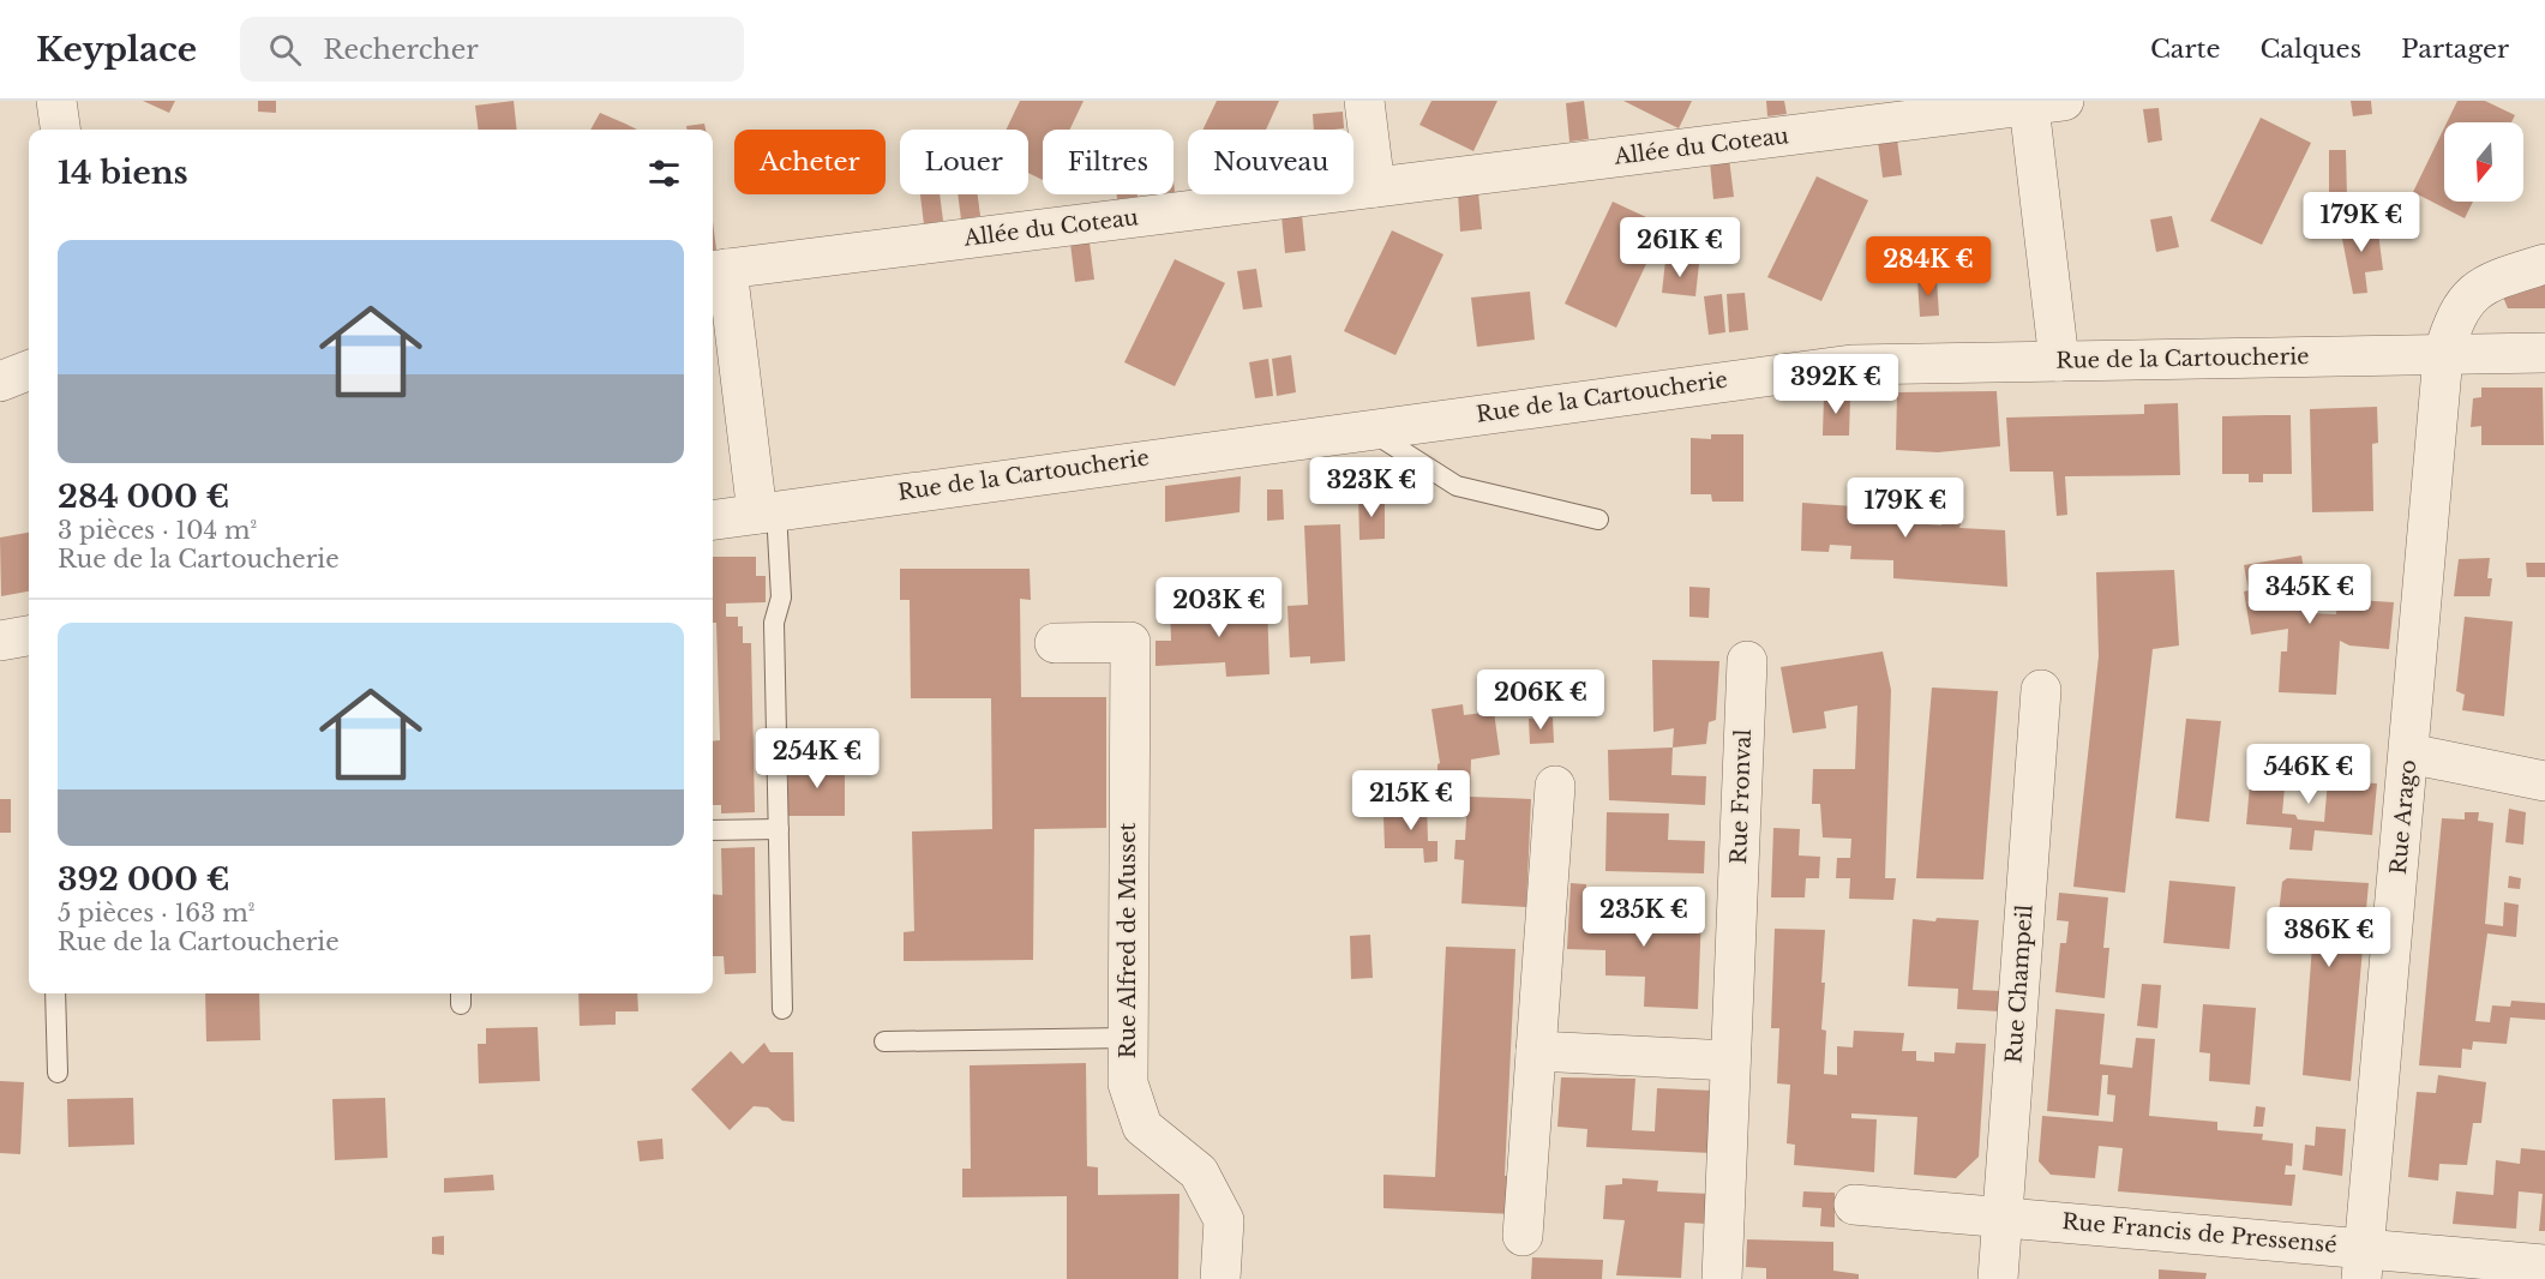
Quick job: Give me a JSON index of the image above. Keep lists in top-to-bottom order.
{
  "streets": {
    "street": [
      "Allée du Coteau",
      "Rue de la Cartoucherie",
      "Rue Fronval",
      "Rue Arago",
      "Rue Alfred de Musset",
      "Rue Champeil",
      "Rue Francis de Pressensé"
    ]
  },
  "crossings": [
    ["Allée du Coteau", "Rue de la Cartoucherie"],
    ["Rue de la Cartoucherie", "Rue Arago"],
    ["Rue Arago", "Rue Francis de Pressensé"],
    ["Rue Champeil", "Rue Francis de Pressensé"]
  ],
  "north": "bottom",
  "page": {
    "header": "Keyplace",
    "search": "Rechercher",
    "nav": ["Carte", "Calques", "Partager"],
    "chip": [
      "Acheter",
      "Louer",
      "Filtres",
      "Nouveau"
    ],
    "heading": "14 biens",
    "price": [
      "179K €",
      "261K €",
      "284K €",
      "392K €",
      "323K €",
      "179K €",
      "345K €",
      "203K €",
      "206K €",
      "254K €",
      "546K €",
      "215K €",
      "235K €",
      "386K €"
    ],
    "list": [
      {
        "name": "284 000 €",
        "note": "3 pièces · 104 m² · Rue de la Cartoucherie"
      },
      {
        "name": "392 000 €",
        "note": "5 pièces · 163 m² · Rue de la Cartoucherie"
      }
    ]
  }
}
